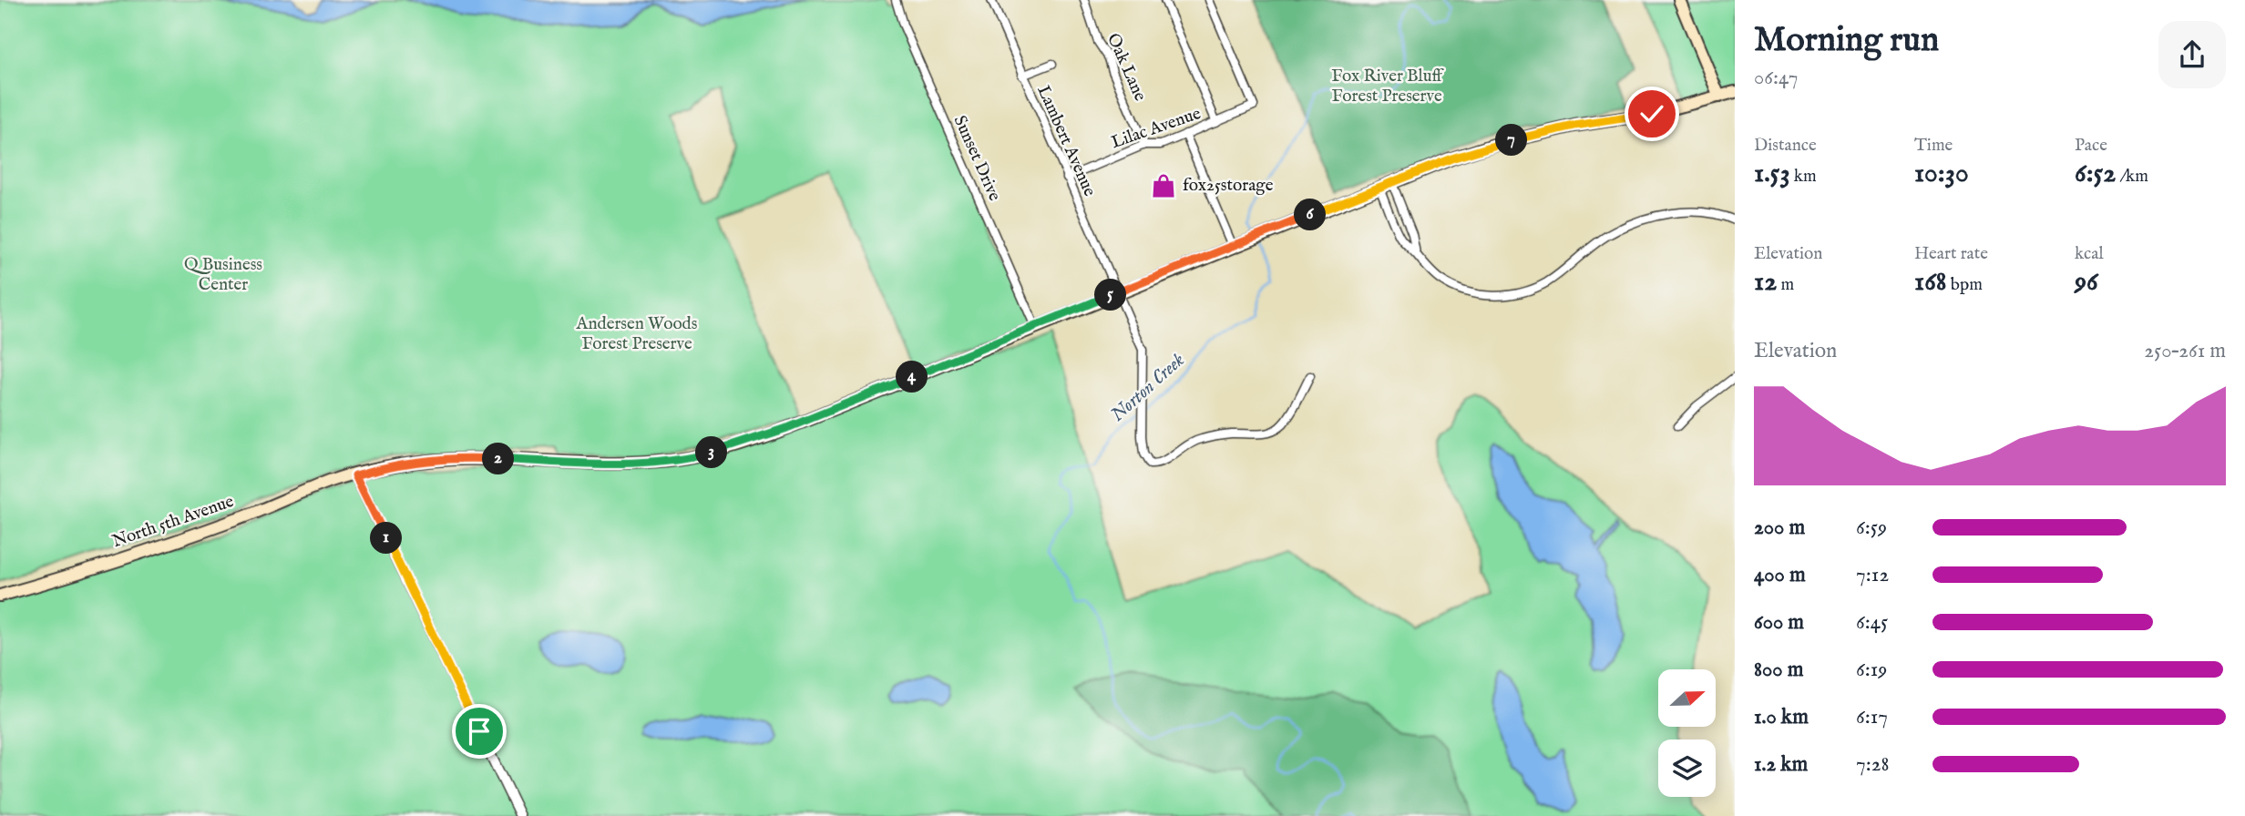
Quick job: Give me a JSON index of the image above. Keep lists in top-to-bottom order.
{
  "streets": {
    "main road": ["North 5th Avenue"],
    "street": [
      "Oak Lane",
      "Lilac Avenue",
      "Lambert Avenue",
      "Sunset Drive"
    ]
  },
  "crossings": [
    ["Oak Lane", "Lilac Avenue"],
    ["Lilac Avenue", "Lambert Avenue"],
    ["Lambert Avenue", "North 5th Avenue"],
    ["Sunset Drive", "North 5th Avenue"]
  ],
  "water": ["Norton Creek"],
  "parks": ["Fox River Bluff Forest Preserve", "Q Business Center", "Andersen Woods Forest Preserve"],
  "places": {
    "shop": ["fox25storage"]
  },
  "north": "right",
  "page": {
    "heading": ["Morning run", "06:47"],
    "stats": [
      ["Distance", "1.53 km"],
      ["Time", "10:30"],
      ["Pace", "6:52 /km"],
      ["Elevation", "12 m"],
      ["Heart rate", "168 bpm"],
      ["kcal", "96"]
    ],
    "pins": [
      "7",
      "6",
      "5",
      "4",
      "3",
      "2",
      "1"
    ],
    "chart": ["Elevation", "250–261 m"],
    "list": [
      {
        "name": "200 m",
        "note": "6:59"
      },
      {
        "name": "400 m",
        "note": "7:12"
      },
      {
        "name": "600 m",
        "note": "6:45"
      },
      {
        "name": "800 m",
        "note": "6:19"
      },
      {
        "name": "1.0 km",
        "note": "6:17"
      },
      {
        "name": "1.2 km",
        "note": "7:28"
      }
    ]
  }
}
